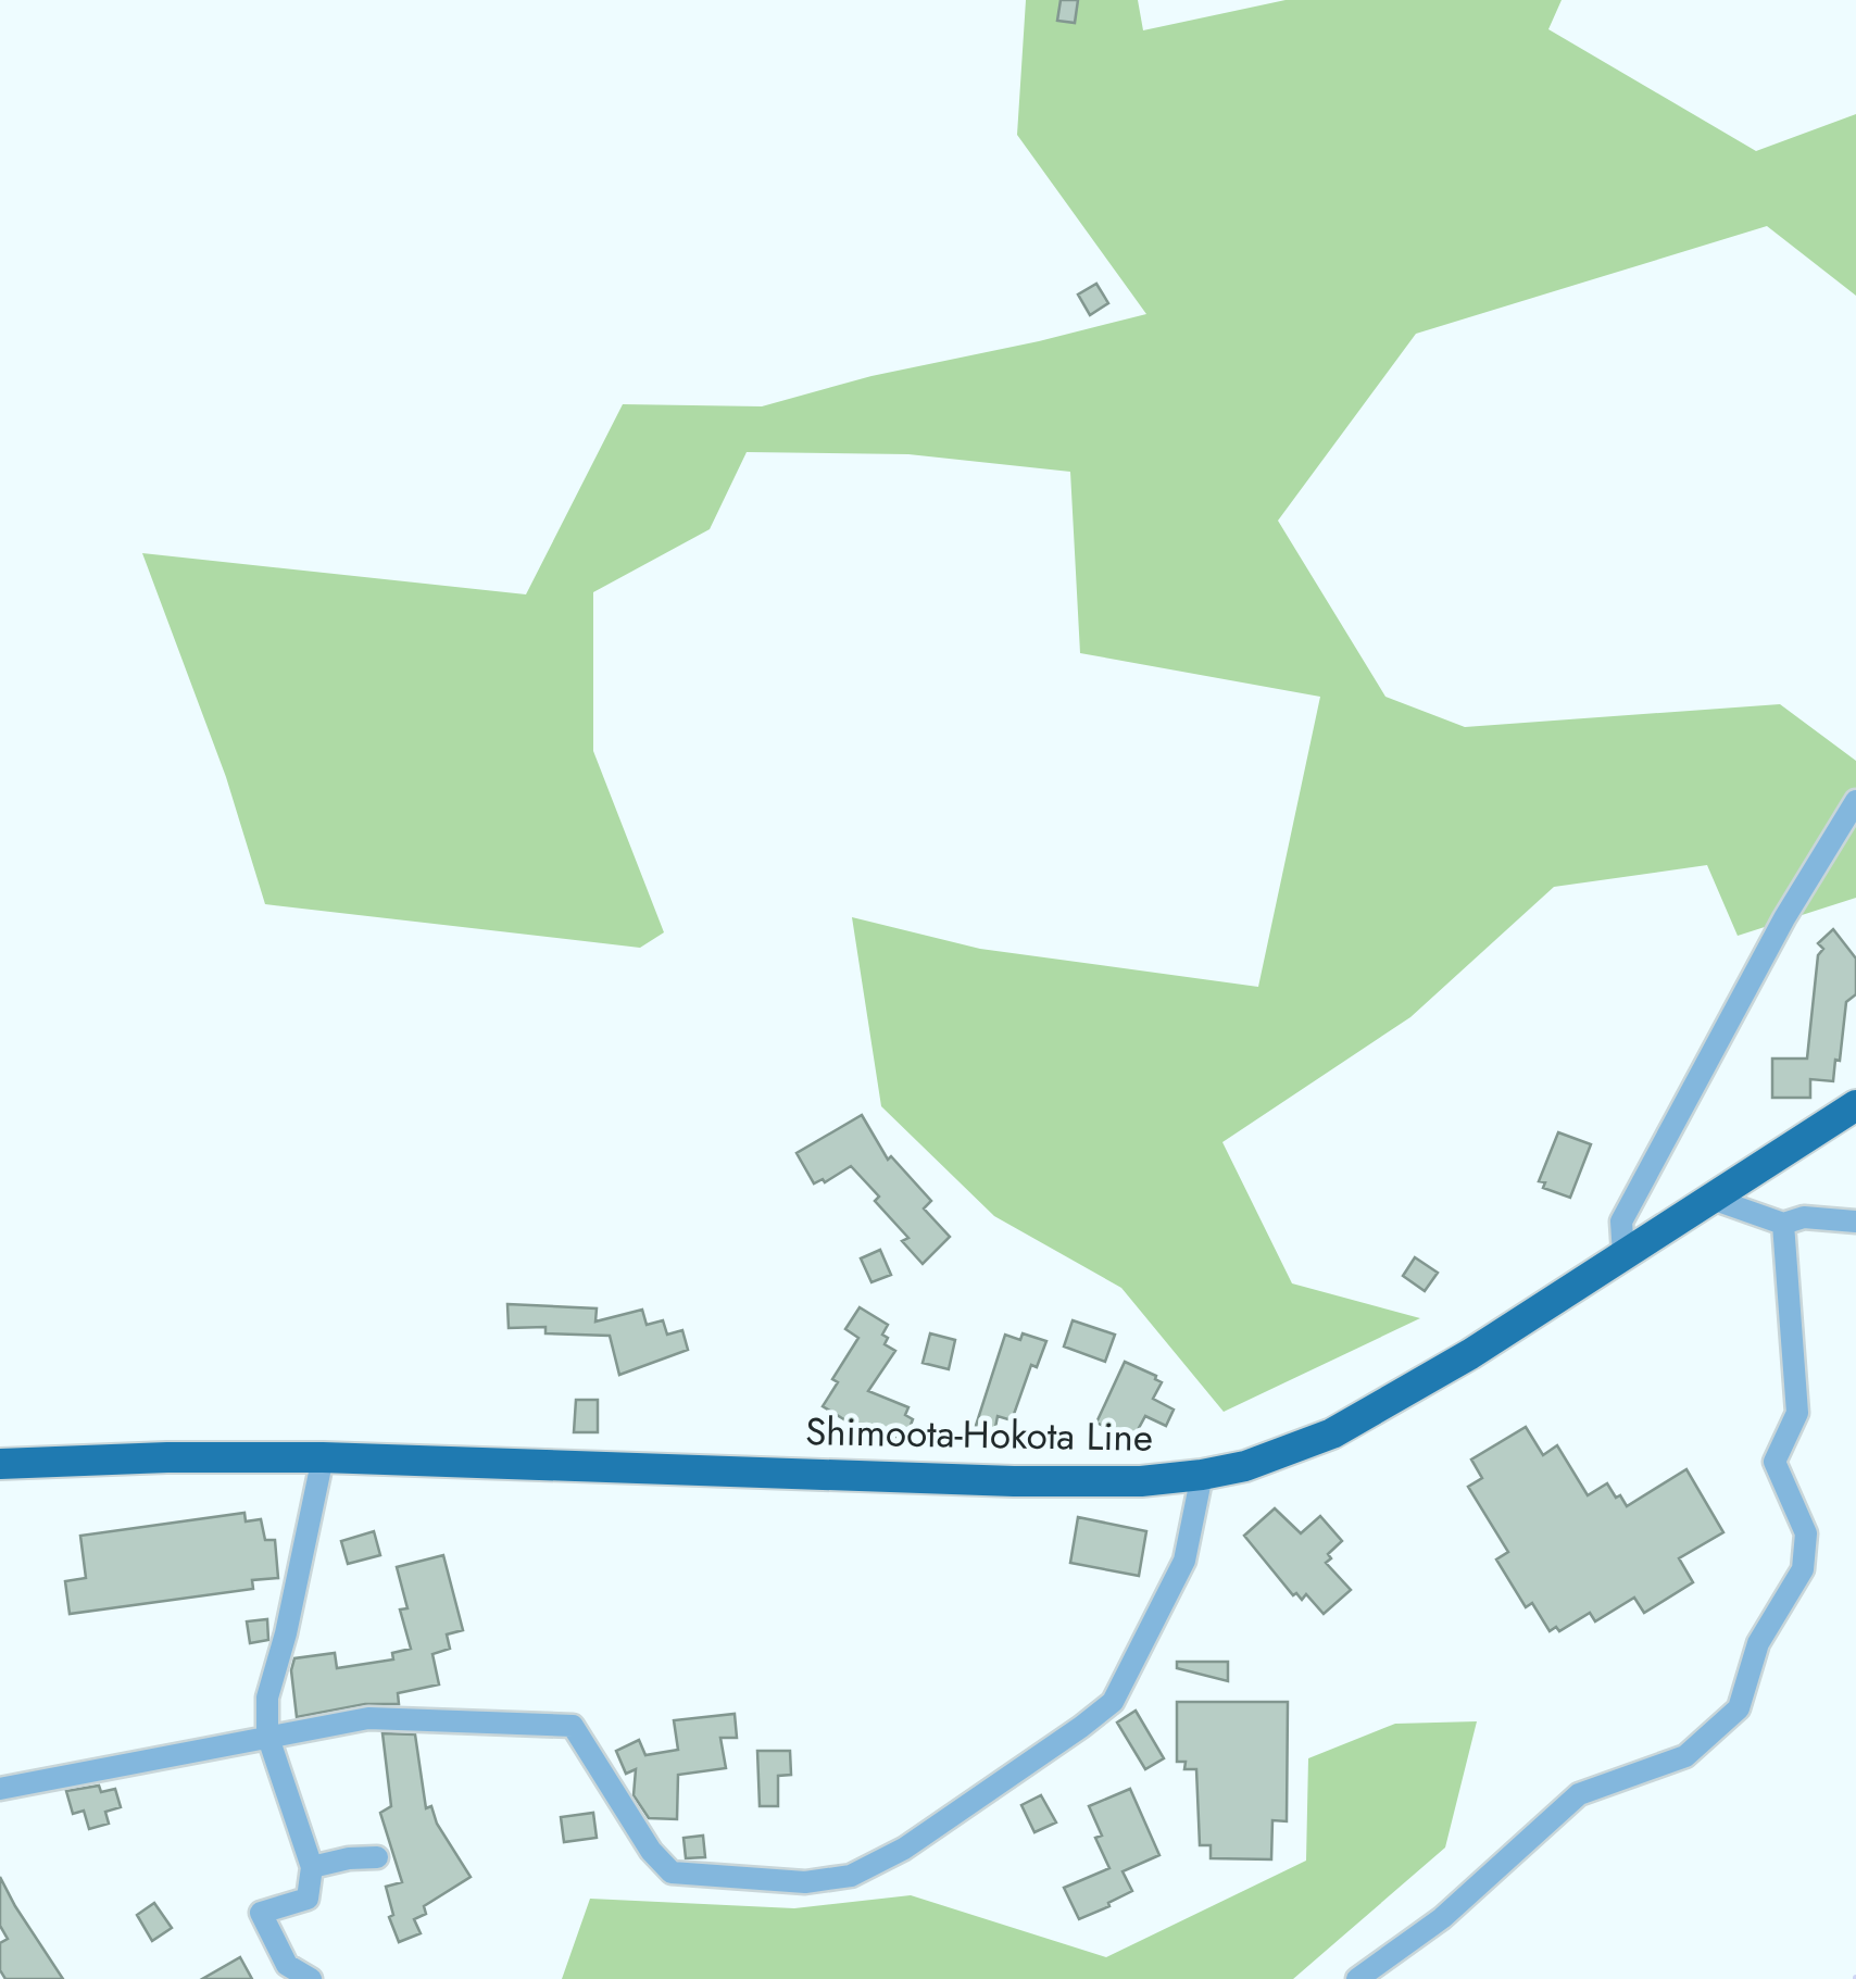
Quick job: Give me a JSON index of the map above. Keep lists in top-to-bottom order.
{
  "streets": {
    "main road": ["Shimoota-Hokota Line"]
  }
}
